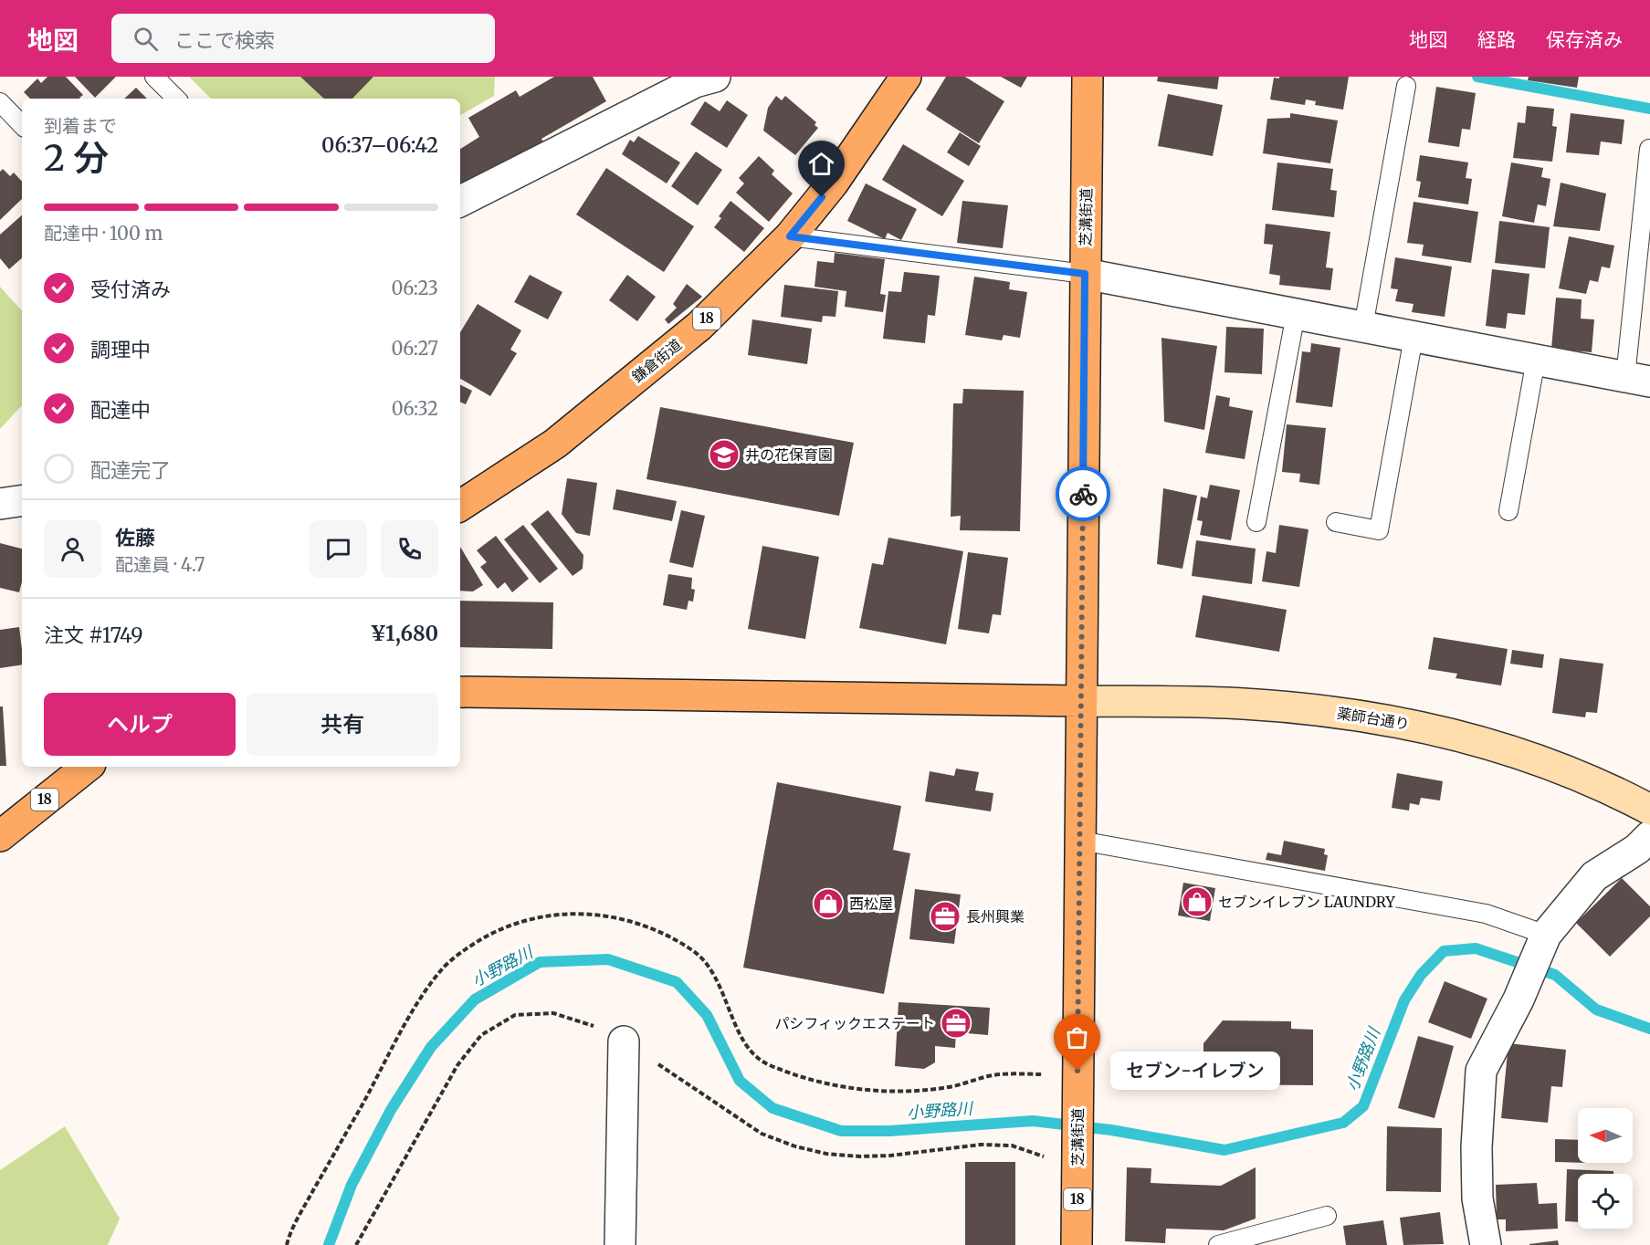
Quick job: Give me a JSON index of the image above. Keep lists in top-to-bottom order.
{
  "streets": {
    "main road": ["芝溝街道", "18", "鎌倉街道"],
    "street": ["薬師台通り"]
  },
  "crossings": [
    ["芝溝街道", "薬師台通り"]
  ],
  "water": ["小野路川"],
  "places": {
    "school or university": ["井の花保育園"],
    "shop": ["セブンイレブン LAUNDRY", "西松屋"],
    "office": ["長州興業", "パシフィックエステート"],
    "other": ["セブン-イレブン"]
  },
  "north": "left",
  "page": {
    "header": "地図",
    "search": "ここで検索",
    "nav": ["地図", "経路", "保存済み"],
    "heading": ["2 分", "到着まで", "06:37–06:42"],
    "panel": [
      "佐藤",
      "配達員 · 4.7",
      "注文 #1749",
      "¥1,680"
    ],
    "bar": "配達中 · 100 m",
    "list": [
      ["受付済み", "06:23"],
      ["調理中", "06:27"],
      ["配達中", "06:32"],
      "配達完了"
    ],
    "buttons": ["ヘルプ", "共有"],
    "bubble": "セブン-イレブン"
  }
}
